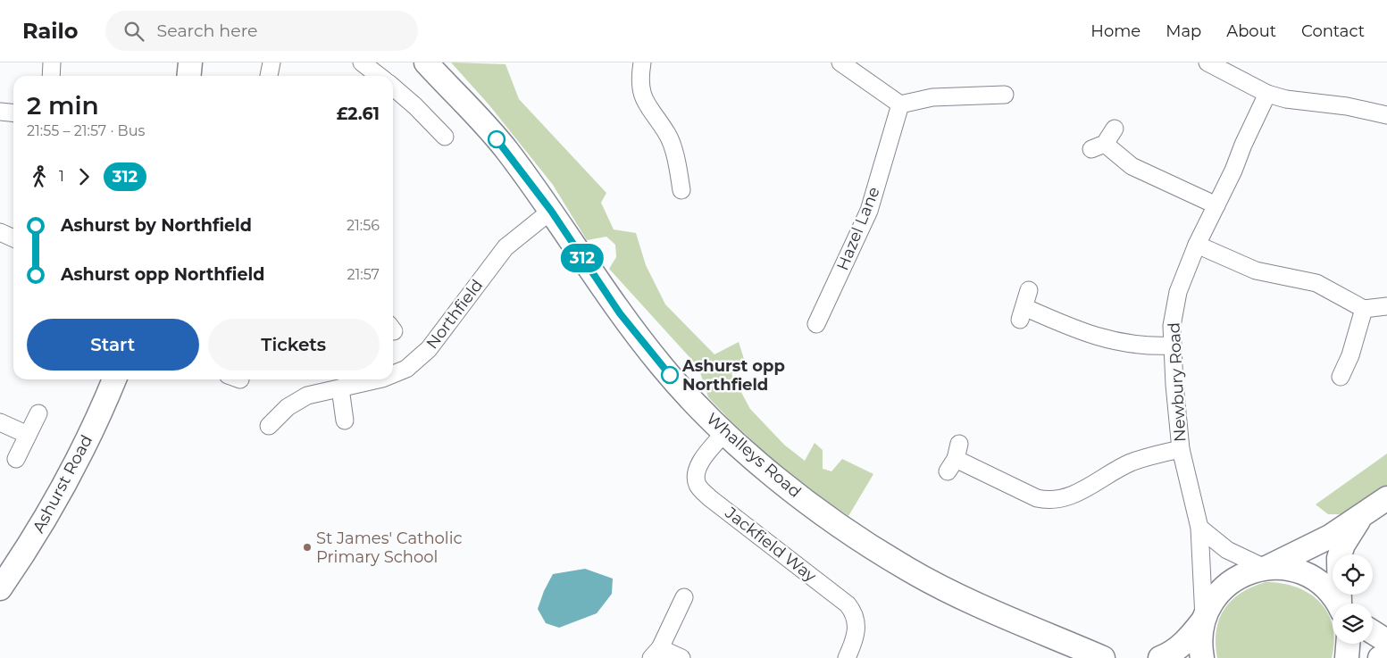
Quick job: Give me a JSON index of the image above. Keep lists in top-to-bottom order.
{
  "streets": {
    "street": [
      "Hazel Lane",
      "Northfield",
      "Newbury Road",
      "Whalleys Road",
      "Ashurst Road",
      "Jackfield Way"
    ]
  },
  "crossings": [
    ["Northfield", "Whalleys Road"],
    ["Whalleys Road", "Jackfield Way"]
  ],
  "places": ["Ashurst opp Northfield", "St James' Catholic Primary School"],
  "lines": ["bus line 312"],
  "page": {
    "header": "Railo",
    "search": "Search here",
    "nav": [
      "Home",
      "Map",
      "About",
      "Contact"
    ],
    "on_map": "312",
    "heading": ["2 min", "21:55 – 21:57 · Bus", "£2.61"],
    "legs": ["1", "312"],
    "list": [
      {
        "name": "Ashurst by Northfield",
        "value": "21:56"
      },
      {
        "name": "Ashurst opp Northfield",
        "value": "21:57"
      }
    ],
    "buttons": ["Start", "Tickets"]
  }
}
